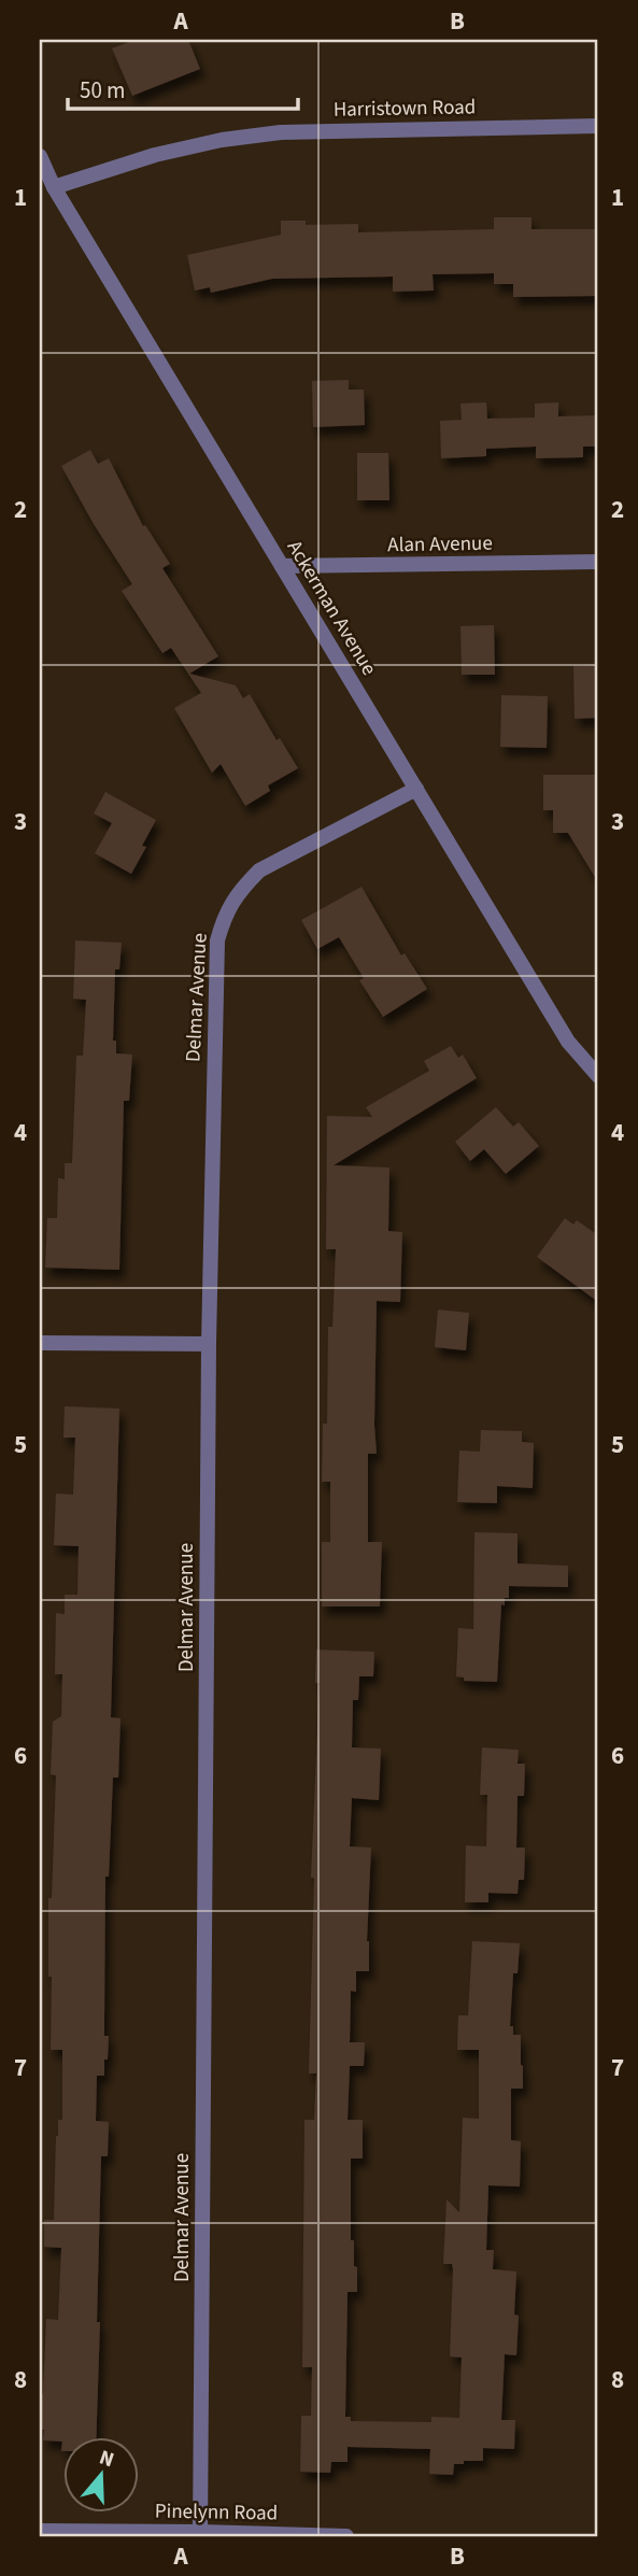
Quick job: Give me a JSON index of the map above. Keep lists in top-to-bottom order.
{
  "streets": {
    "street": [
      "Harristown Road",
      "Alan Avenue",
      "Ackerman Avenue",
      "Delmar Avenue",
      "Pinelynn Road"
    ]
  },
  "crossings": [
    ["Harristown Road", "Ackerman Avenue"],
    ["Alan Avenue", "Ackerman Avenue"],
    ["Ackerman Avenue", "Delmar Avenue"],
    ["Delmar Avenue", "Pinelynn Road"]
  ],
  "scale_bar": "50 m",
  "north": "top",
  "grid": {
    "columns": ["A", "B"],
    "rows": [
      "1",
      "2",
      "3",
      "4",
      "5",
      "6",
      "7",
      "8"
    ]
  }
}
